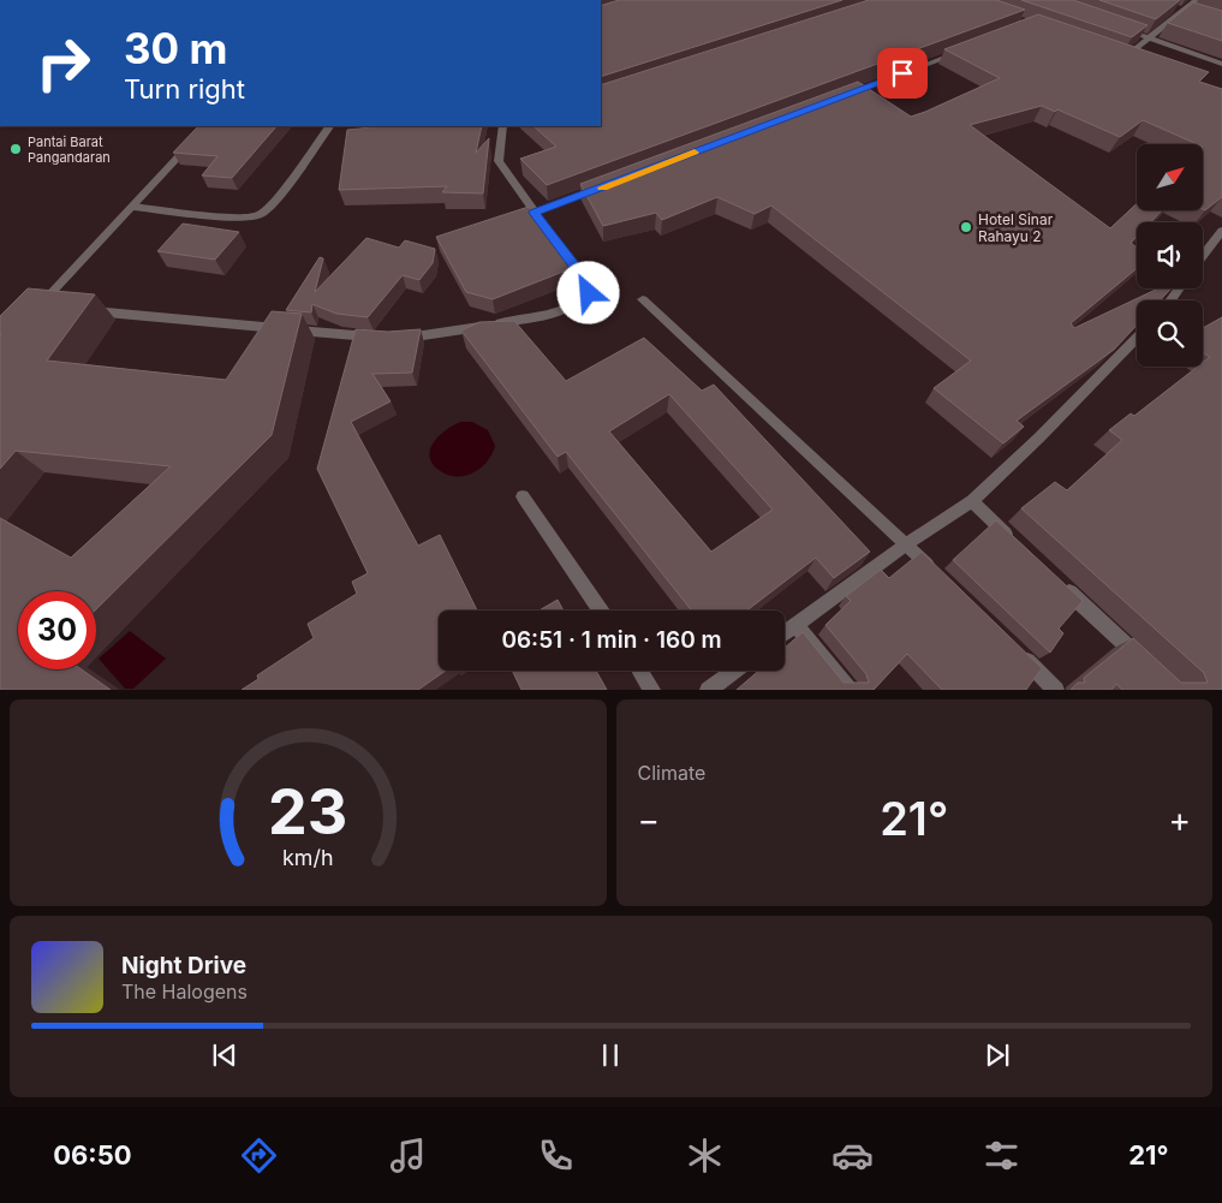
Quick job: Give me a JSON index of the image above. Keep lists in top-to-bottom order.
{
  "places": ["Pantai Barat Pangandaran", "Hotel Sinar Rahayu 2"],
  "north": "top right",
  "page": {
    "turn": ["30 m", "Turn right"],
    "limit": "30",
    "trip": "06:51 · 1 min · 160 m",
    "tile": "Climate",
    "heat": ["−", "21°", "+"],
    "song": ["Night Drive", "The Halogens"],
    "tabs": ["06:50", "21°"],
    "gauge": ["23", "km/h"]
  }
}
